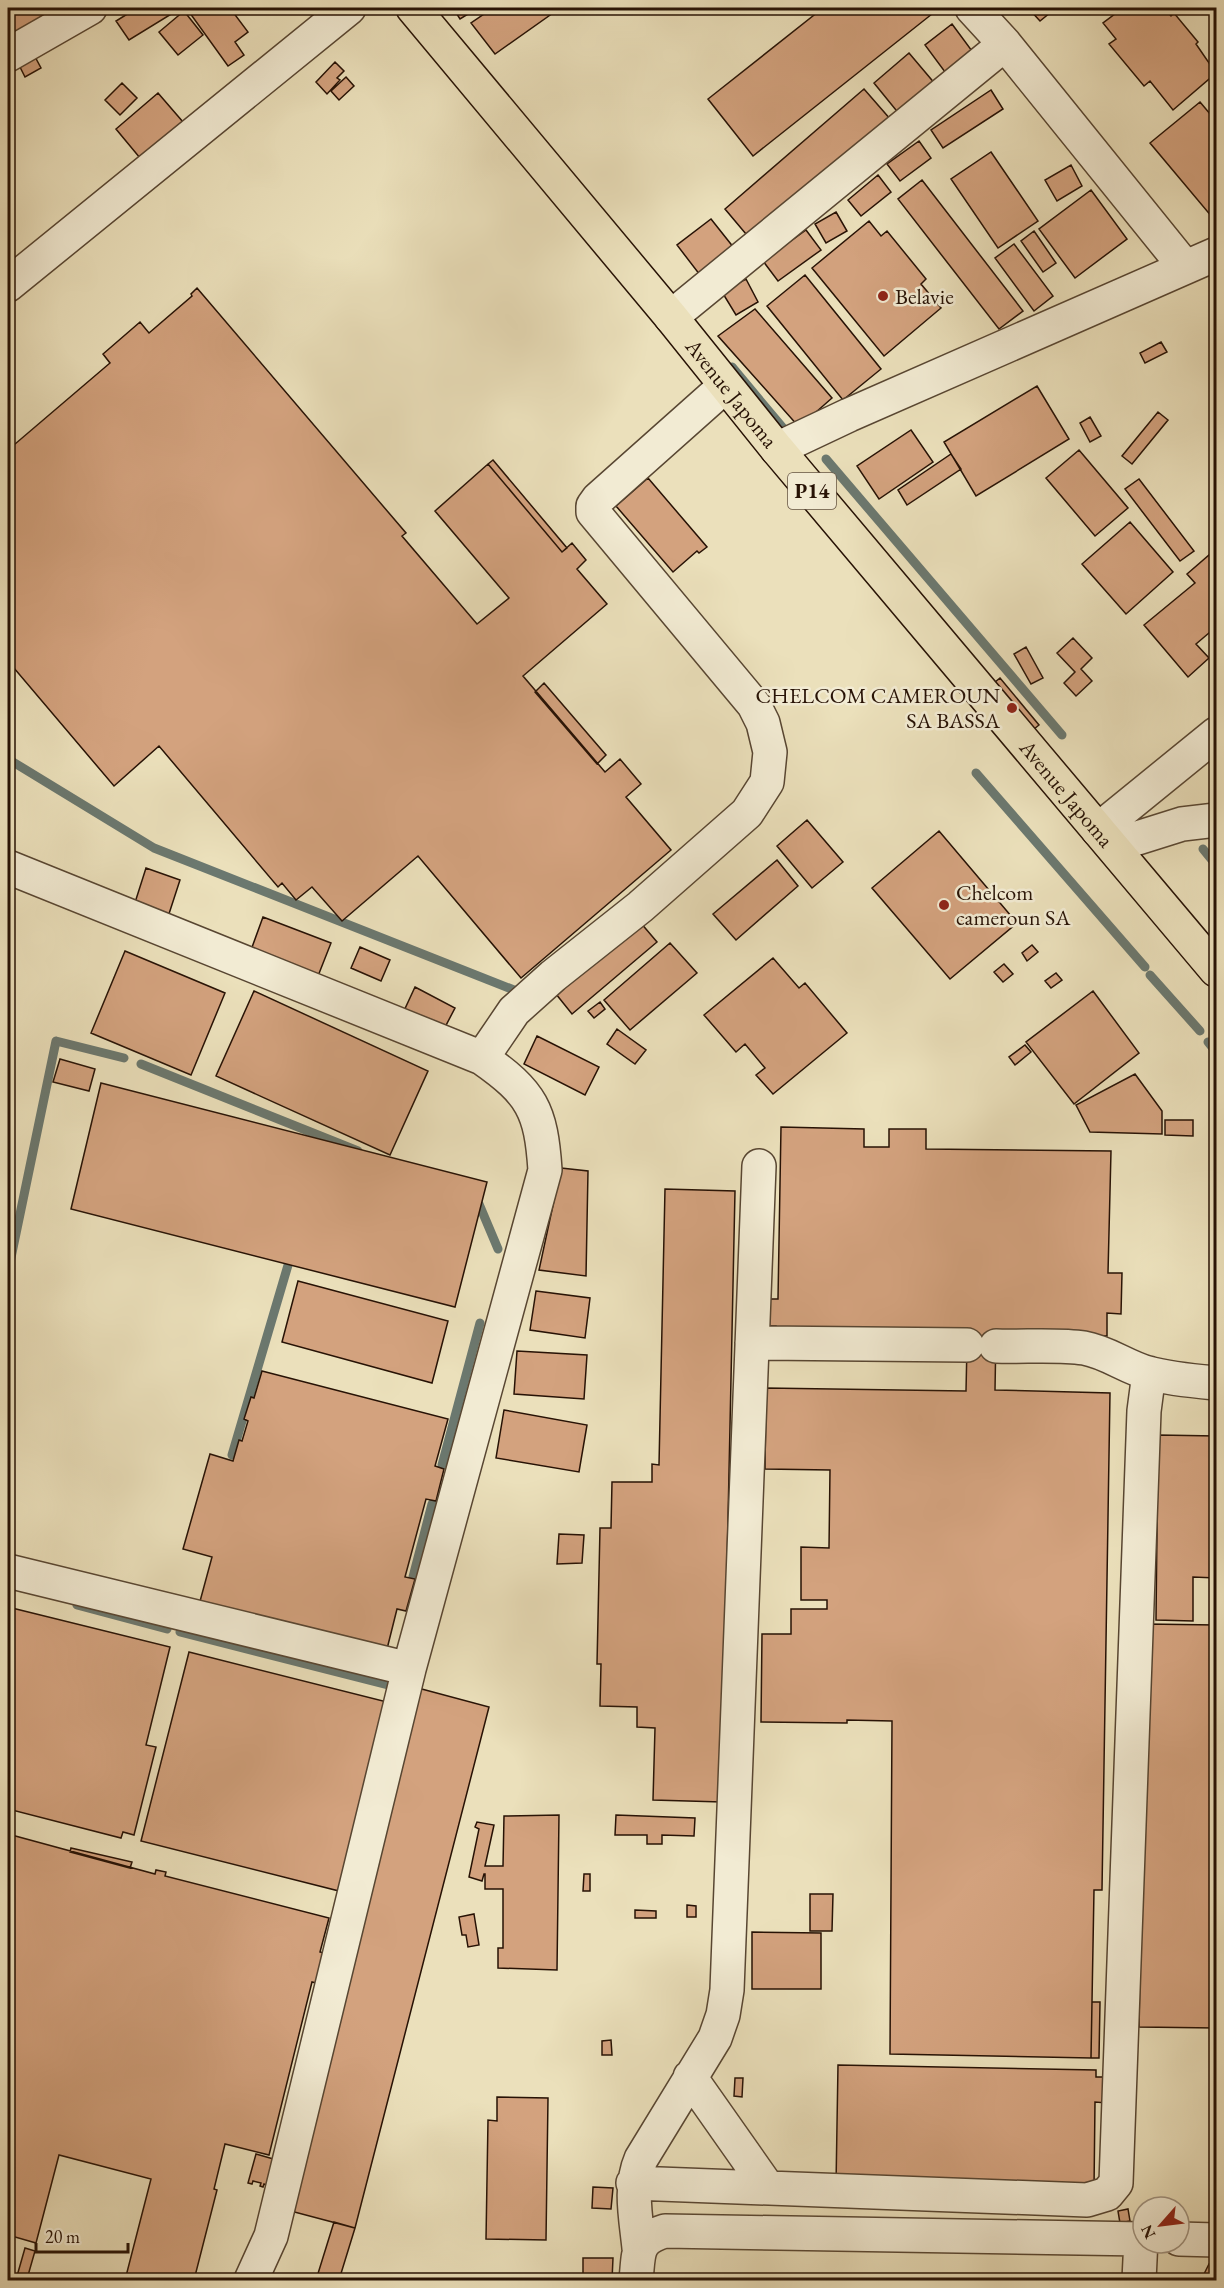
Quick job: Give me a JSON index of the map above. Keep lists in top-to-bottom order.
{
  "streets": {
    "main road": ["Avenue Japoma", "P14"]
  },
  "places": ["Belavie", "CHELCOM CAMEROUN SA BASSA", "Chelcom cameroun SA"],
  "scale_bar": "20 m",
  "north": "bottom left"
}
